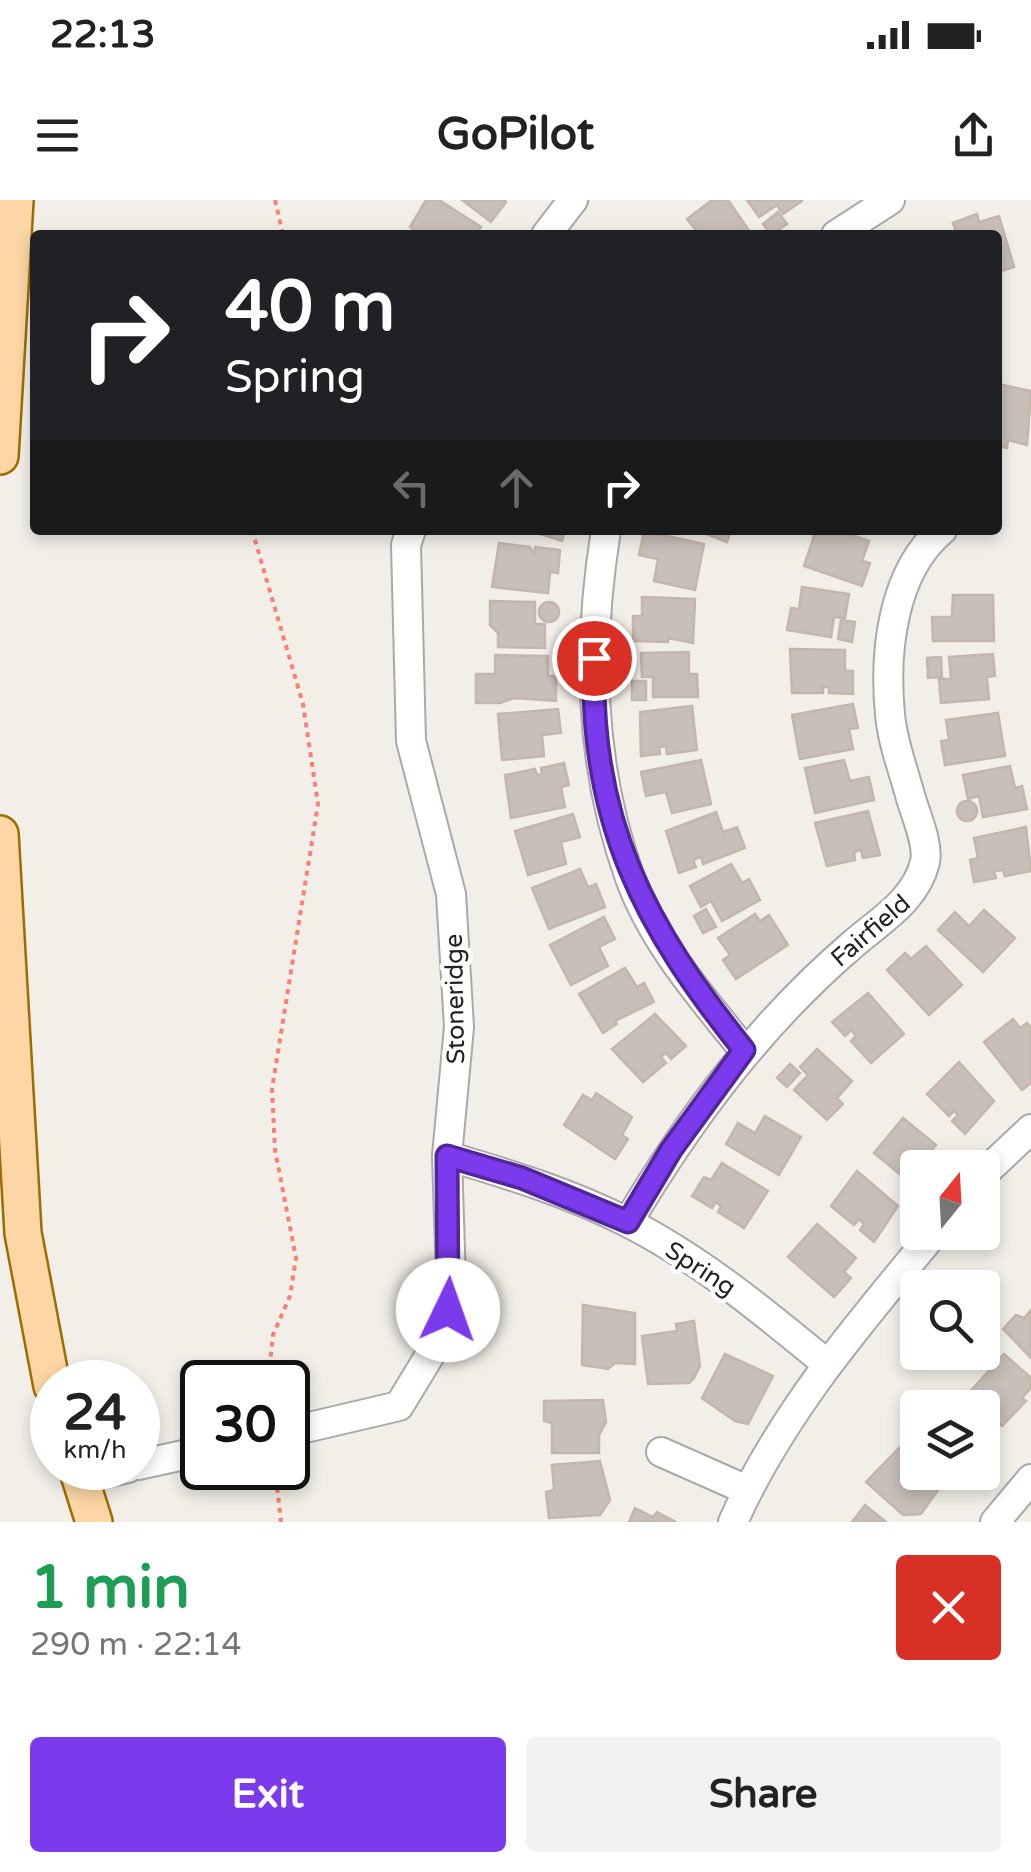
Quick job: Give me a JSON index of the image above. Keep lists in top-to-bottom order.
{
  "streets": {
    "street": ["Fairfield", "Stoneridge", "Spring"]
  },
  "crossings": [
    ["Fairfield", "Spring"],
    ["Stoneridge", "Spring"]
  ],
  "north": "top",
  "page": {
    "status": "22:13",
    "header": "GoPilot",
    "turn": ["40 m", "Spring"],
    "speed": "24 km/h",
    "limit": "30",
    "heading": ["1 min", "290 m · 22:14"],
    "buttons": ["Exit", "Share"]
  }
}
